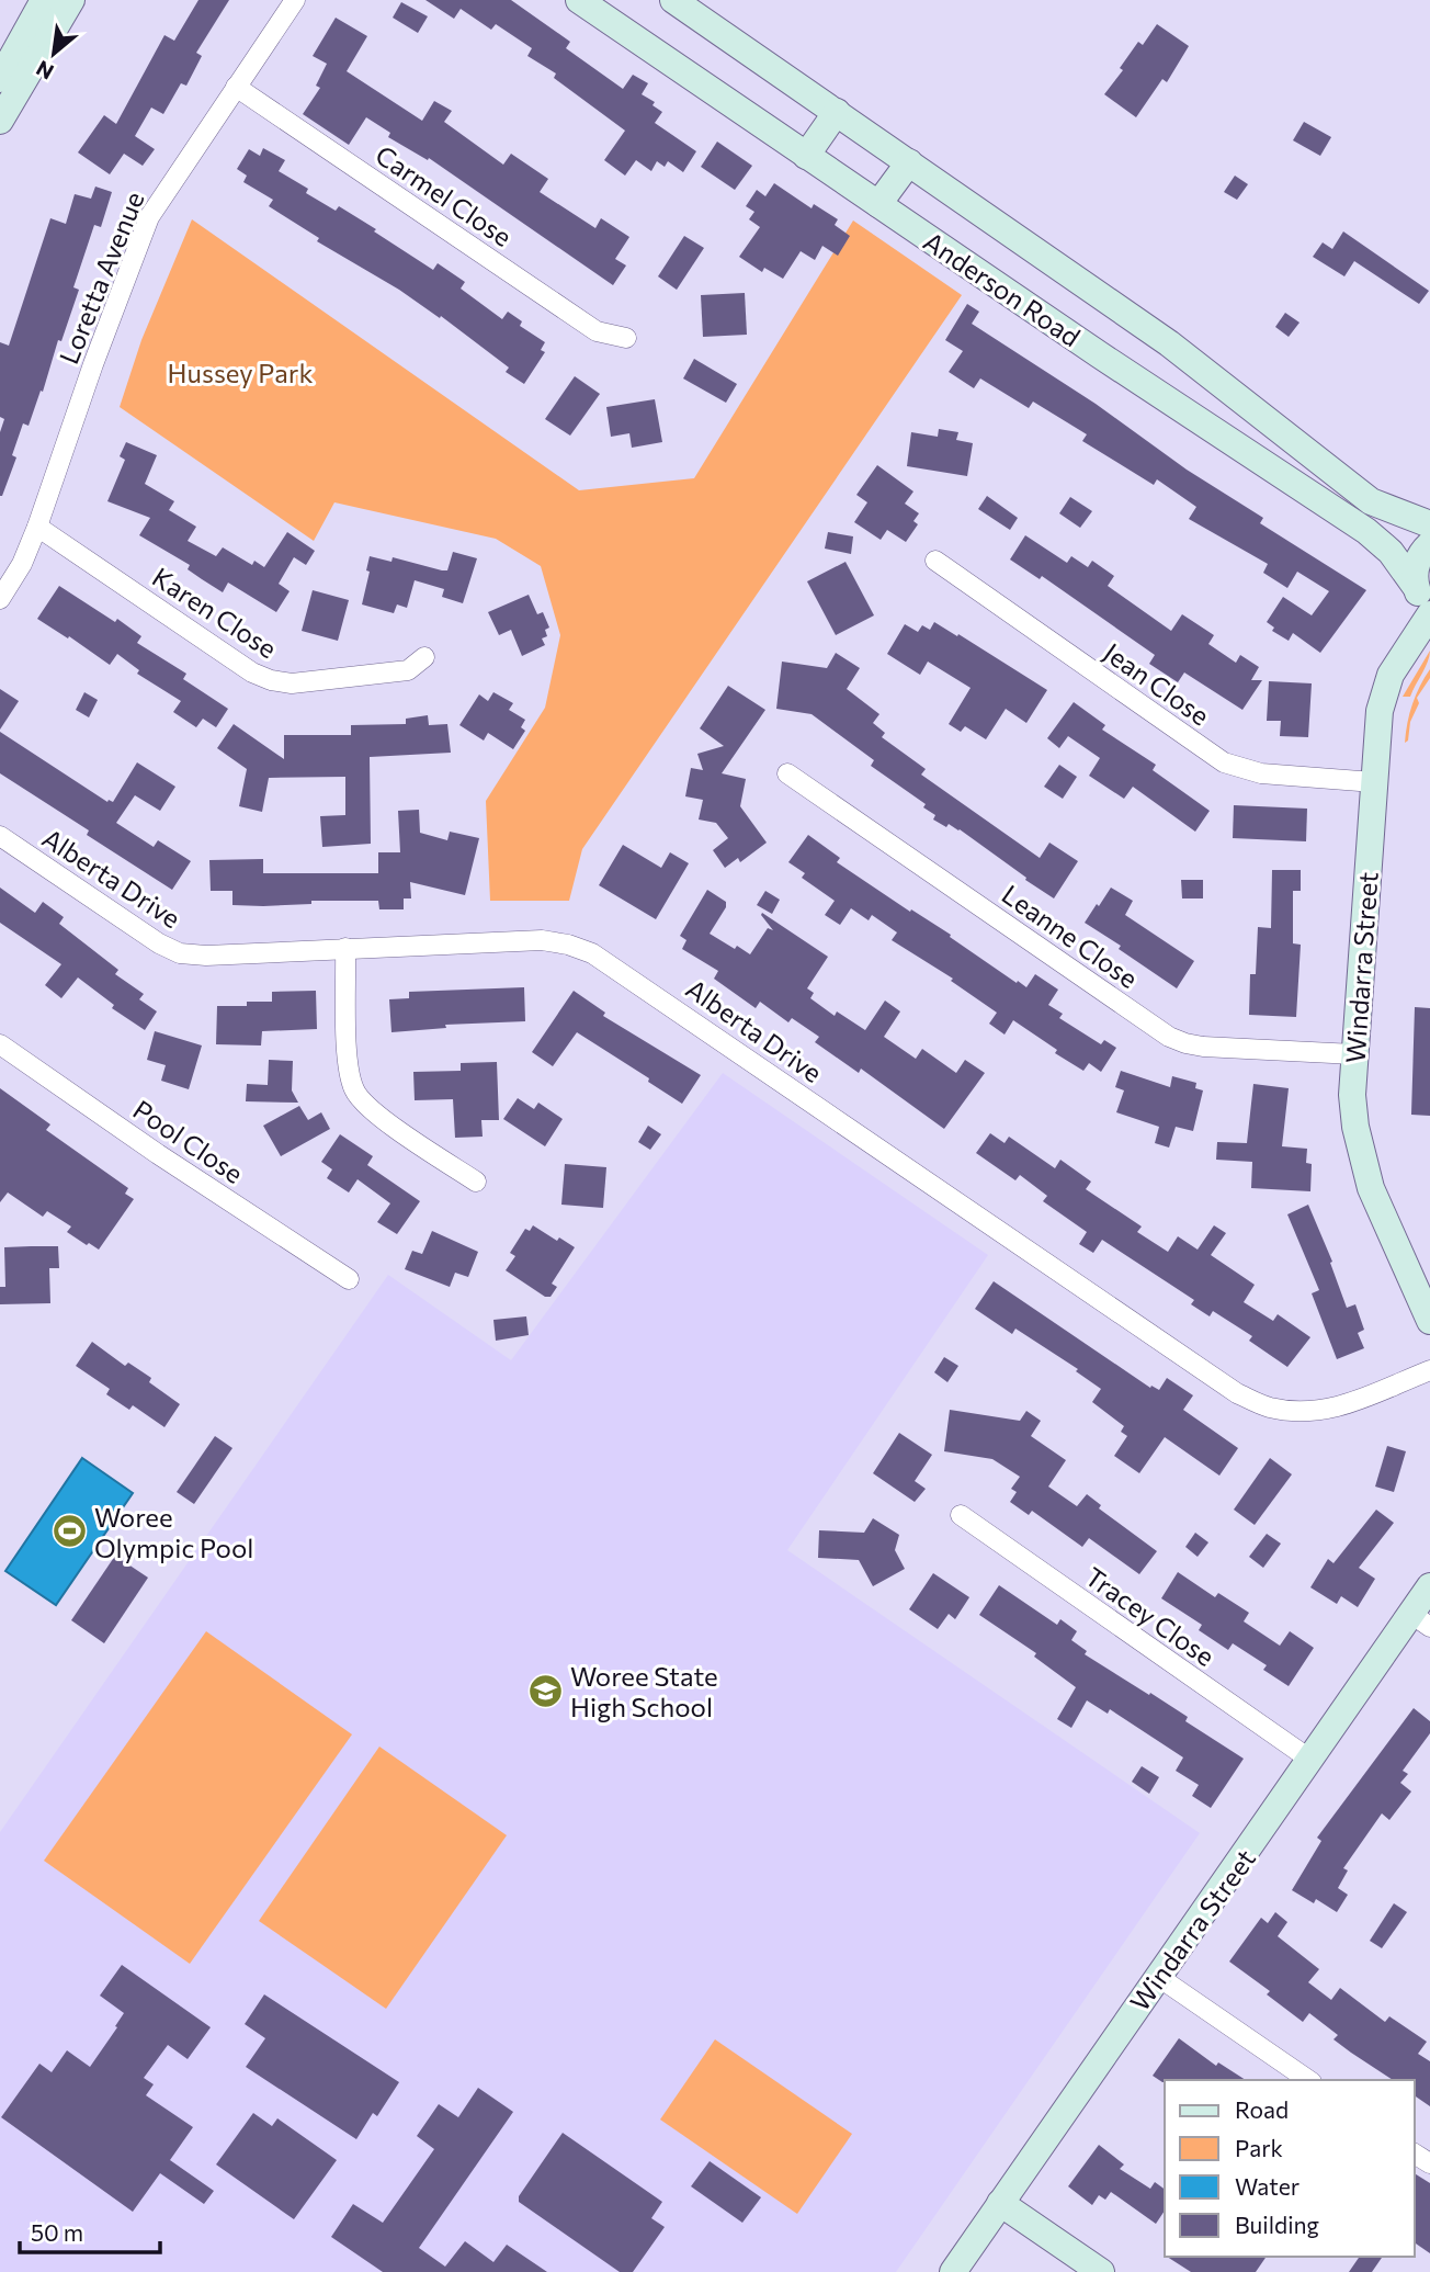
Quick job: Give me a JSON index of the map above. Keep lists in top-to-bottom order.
{
  "streets": {
    "street": [
      "Carmel Close",
      "Loretta Avenue",
      "Anderson Road",
      "Karen Close",
      "Jean Close",
      "Alberta Drive",
      "Leanne Close",
      "Windarra Street",
      "Pool Close",
      "Tracey Close"
    ]
  },
  "crossings": [
    ["Carmel Close", "Loretta Avenue"],
    ["Loretta Avenue", "Karen Close"],
    ["Jean Close", "Windarra Street"],
    ["Leanne Close", "Windarra Street"],
    ["Windarra Street", "Tracey Close"]
  ],
  "parks": ["Hussey Park"],
  "places": {
    "sports": ["Woree Olympic Pool"],
    "school or university": ["Woree State High School"]
  },
  "legend": [
    "Road",
    "Park",
    "Water",
    "Building"
  ],
  "scale_bar": "50 m",
  "north": "bottom left"
}
